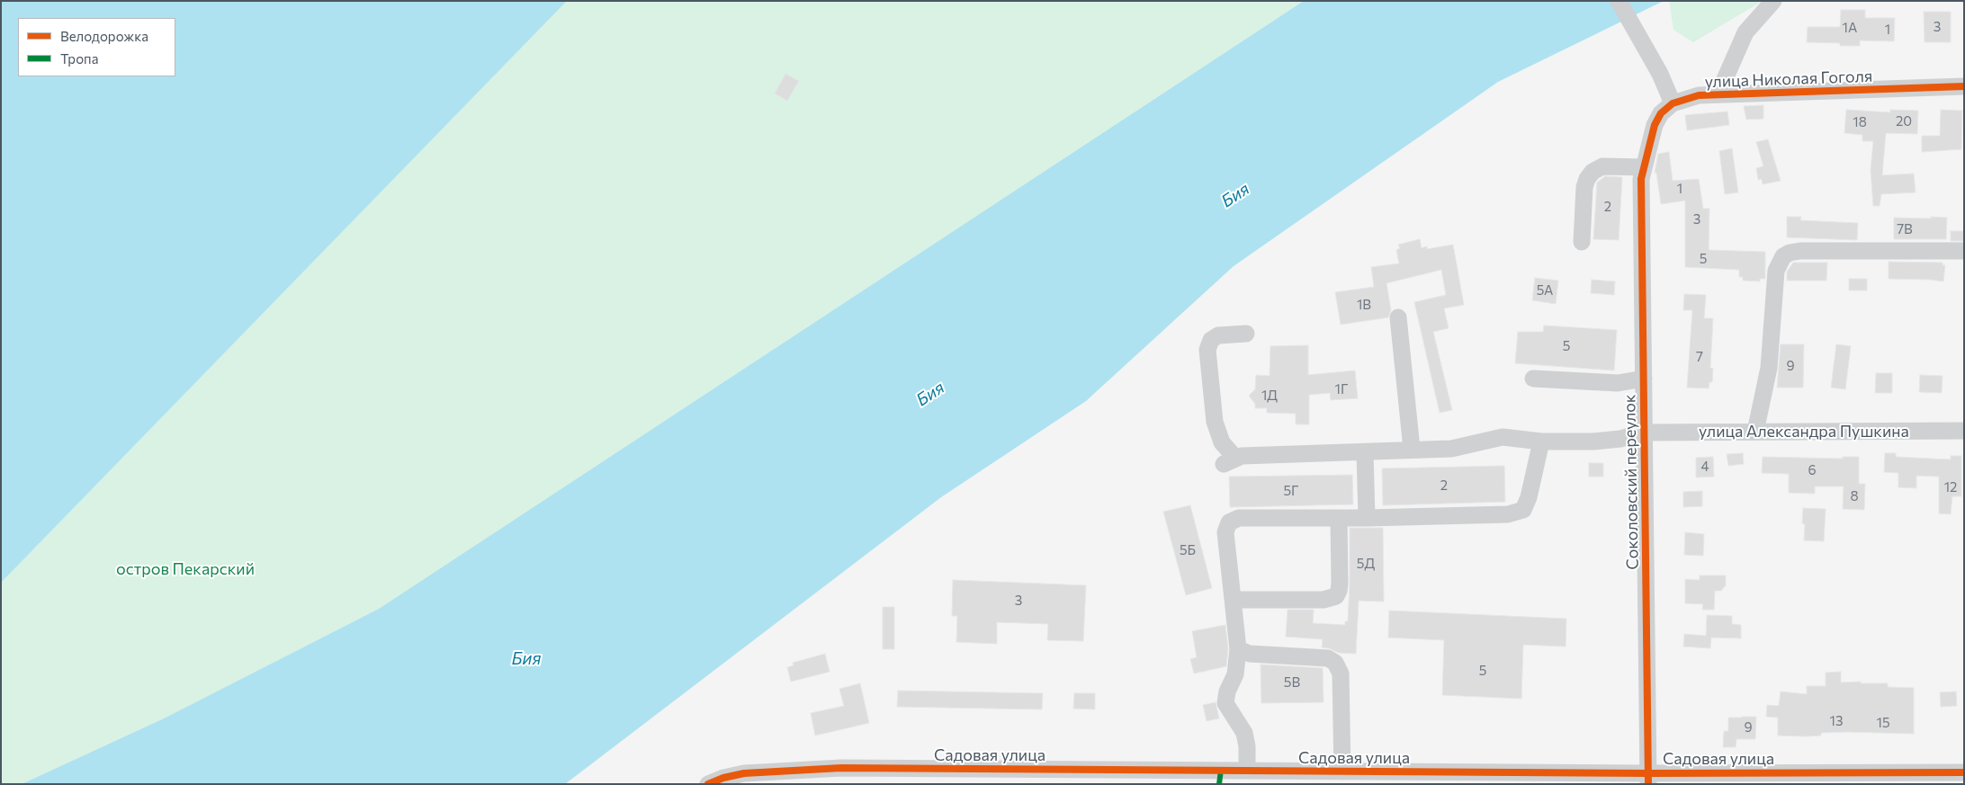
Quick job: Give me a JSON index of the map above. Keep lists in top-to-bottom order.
{
  "streets": {
    "street": [
      "улица Николая Гоголя",
      "улица Александра Пушкина",
      "Соколовский переулок",
      "Садовая улица"
    ]
  },
  "crossings": [
    ["улица Александра Пушкина", "Соколовский переулок"],
    ["Соколовский переулок", "Садовая улица"]
  ],
  "water": ["Бия"],
  "parks": ["остров Пекарский"],
  "house_numbers": [
    "3",
    "1А",
    "1",
    "20",
    "18",
    "1",
    "2",
    "3",
    "7В",
    "5",
    "5А",
    "1В",
    "5",
    "7",
    "9",
    "1Г",
    "1Д",
    "4",
    "6",
    "2",
    "12",
    "5Г",
    "8",
    "5Б",
    "5Д",
    "3",
    "5",
    "5В",
    "13",
    "15",
    "9"
  ],
  "legend": ["Велодорожка", "Тропа"]
}
